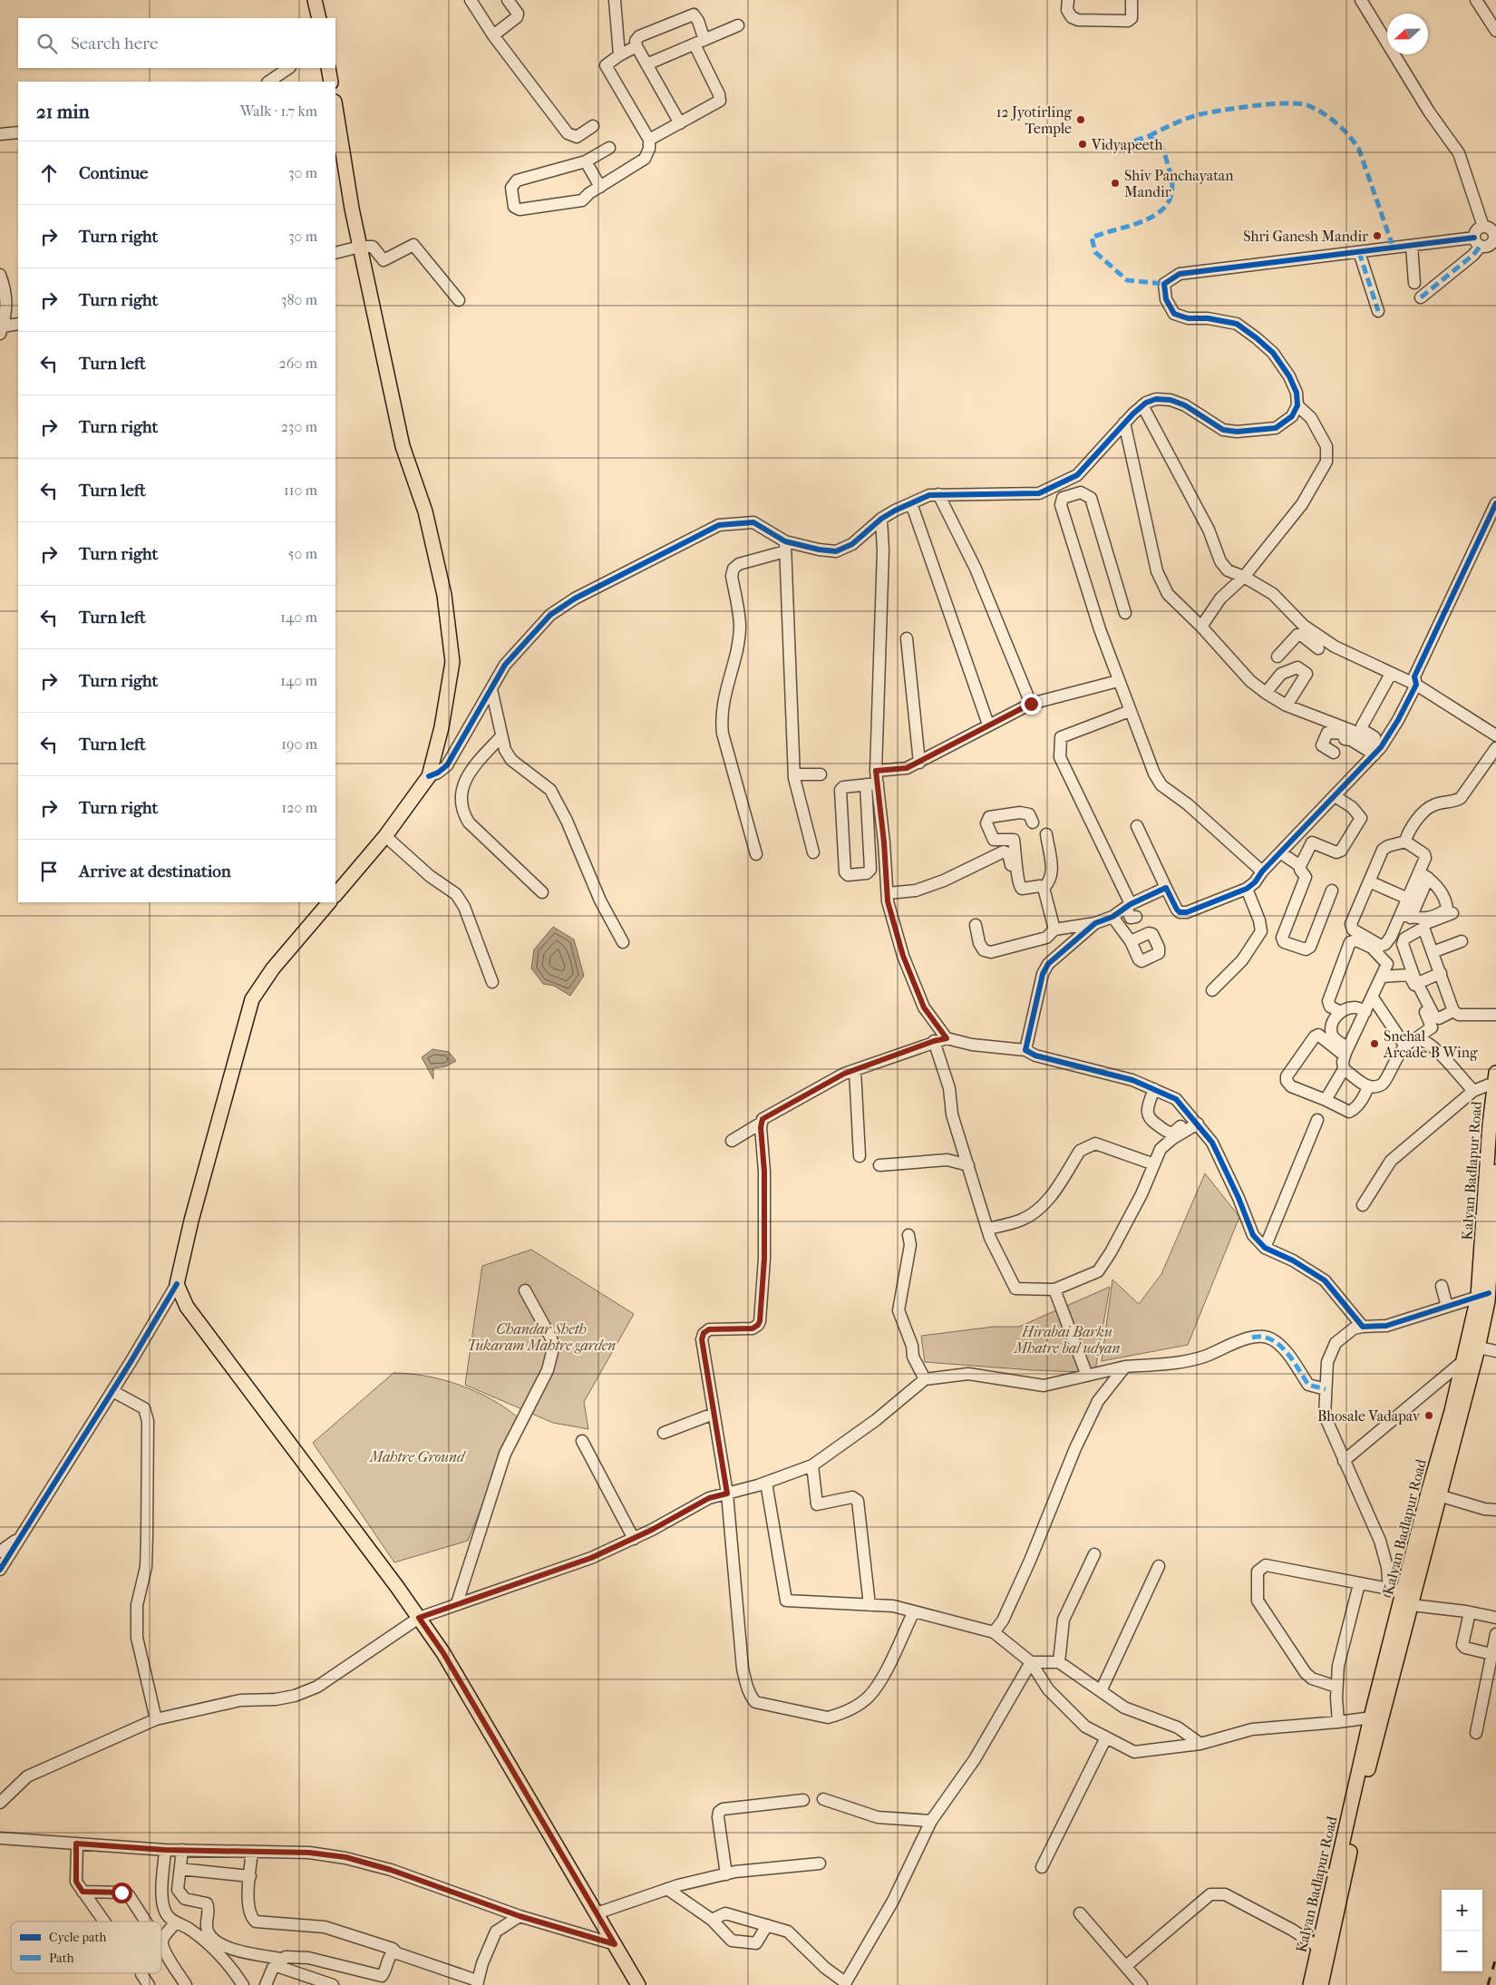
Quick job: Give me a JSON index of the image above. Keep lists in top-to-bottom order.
{
  "streets": {
    "main road": ["Kalyan Badlapur Road"]
  },
  "parks": ["Chandar Sheth Tukaram Mahtre garden", "Hirabai Barku Mhatre bal udyan", "Mahtre Ground"],
  "places": [
    "12 Jyotirling Temple",
    "Vidyapeeth",
    "Shiv Panchayatan Mandir",
    "Shri Ganesh Mandir",
    "Snehal Arcade B Wing",
    "Bhosale Vadapav"
  ],
  "legend": ["Cycle path", "Path"],
  "north": "left",
  "page": {
    "search": "Search here",
    "heading": ["21 min", "Walk · 1.7 km"],
    "list": [
      ["Continue", "30 m"],
      ["Turn right", "30 m"],
      ["Turn right", "380 m"],
      ["Turn left", "260 m"],
      ["Turn right", "230 m"],
      ["Turn left", "110 m"],
      ["Turn right", "50 m"],
      ["Turn left", "140 m"],
      ["Turn right", "140 m"],
      ["Turn left", "190 m"],
      ["Turn right", "120 m"],
      "Arrive at destination"
    ],
    "map_buttons": ["+", "−"]
  }
}
